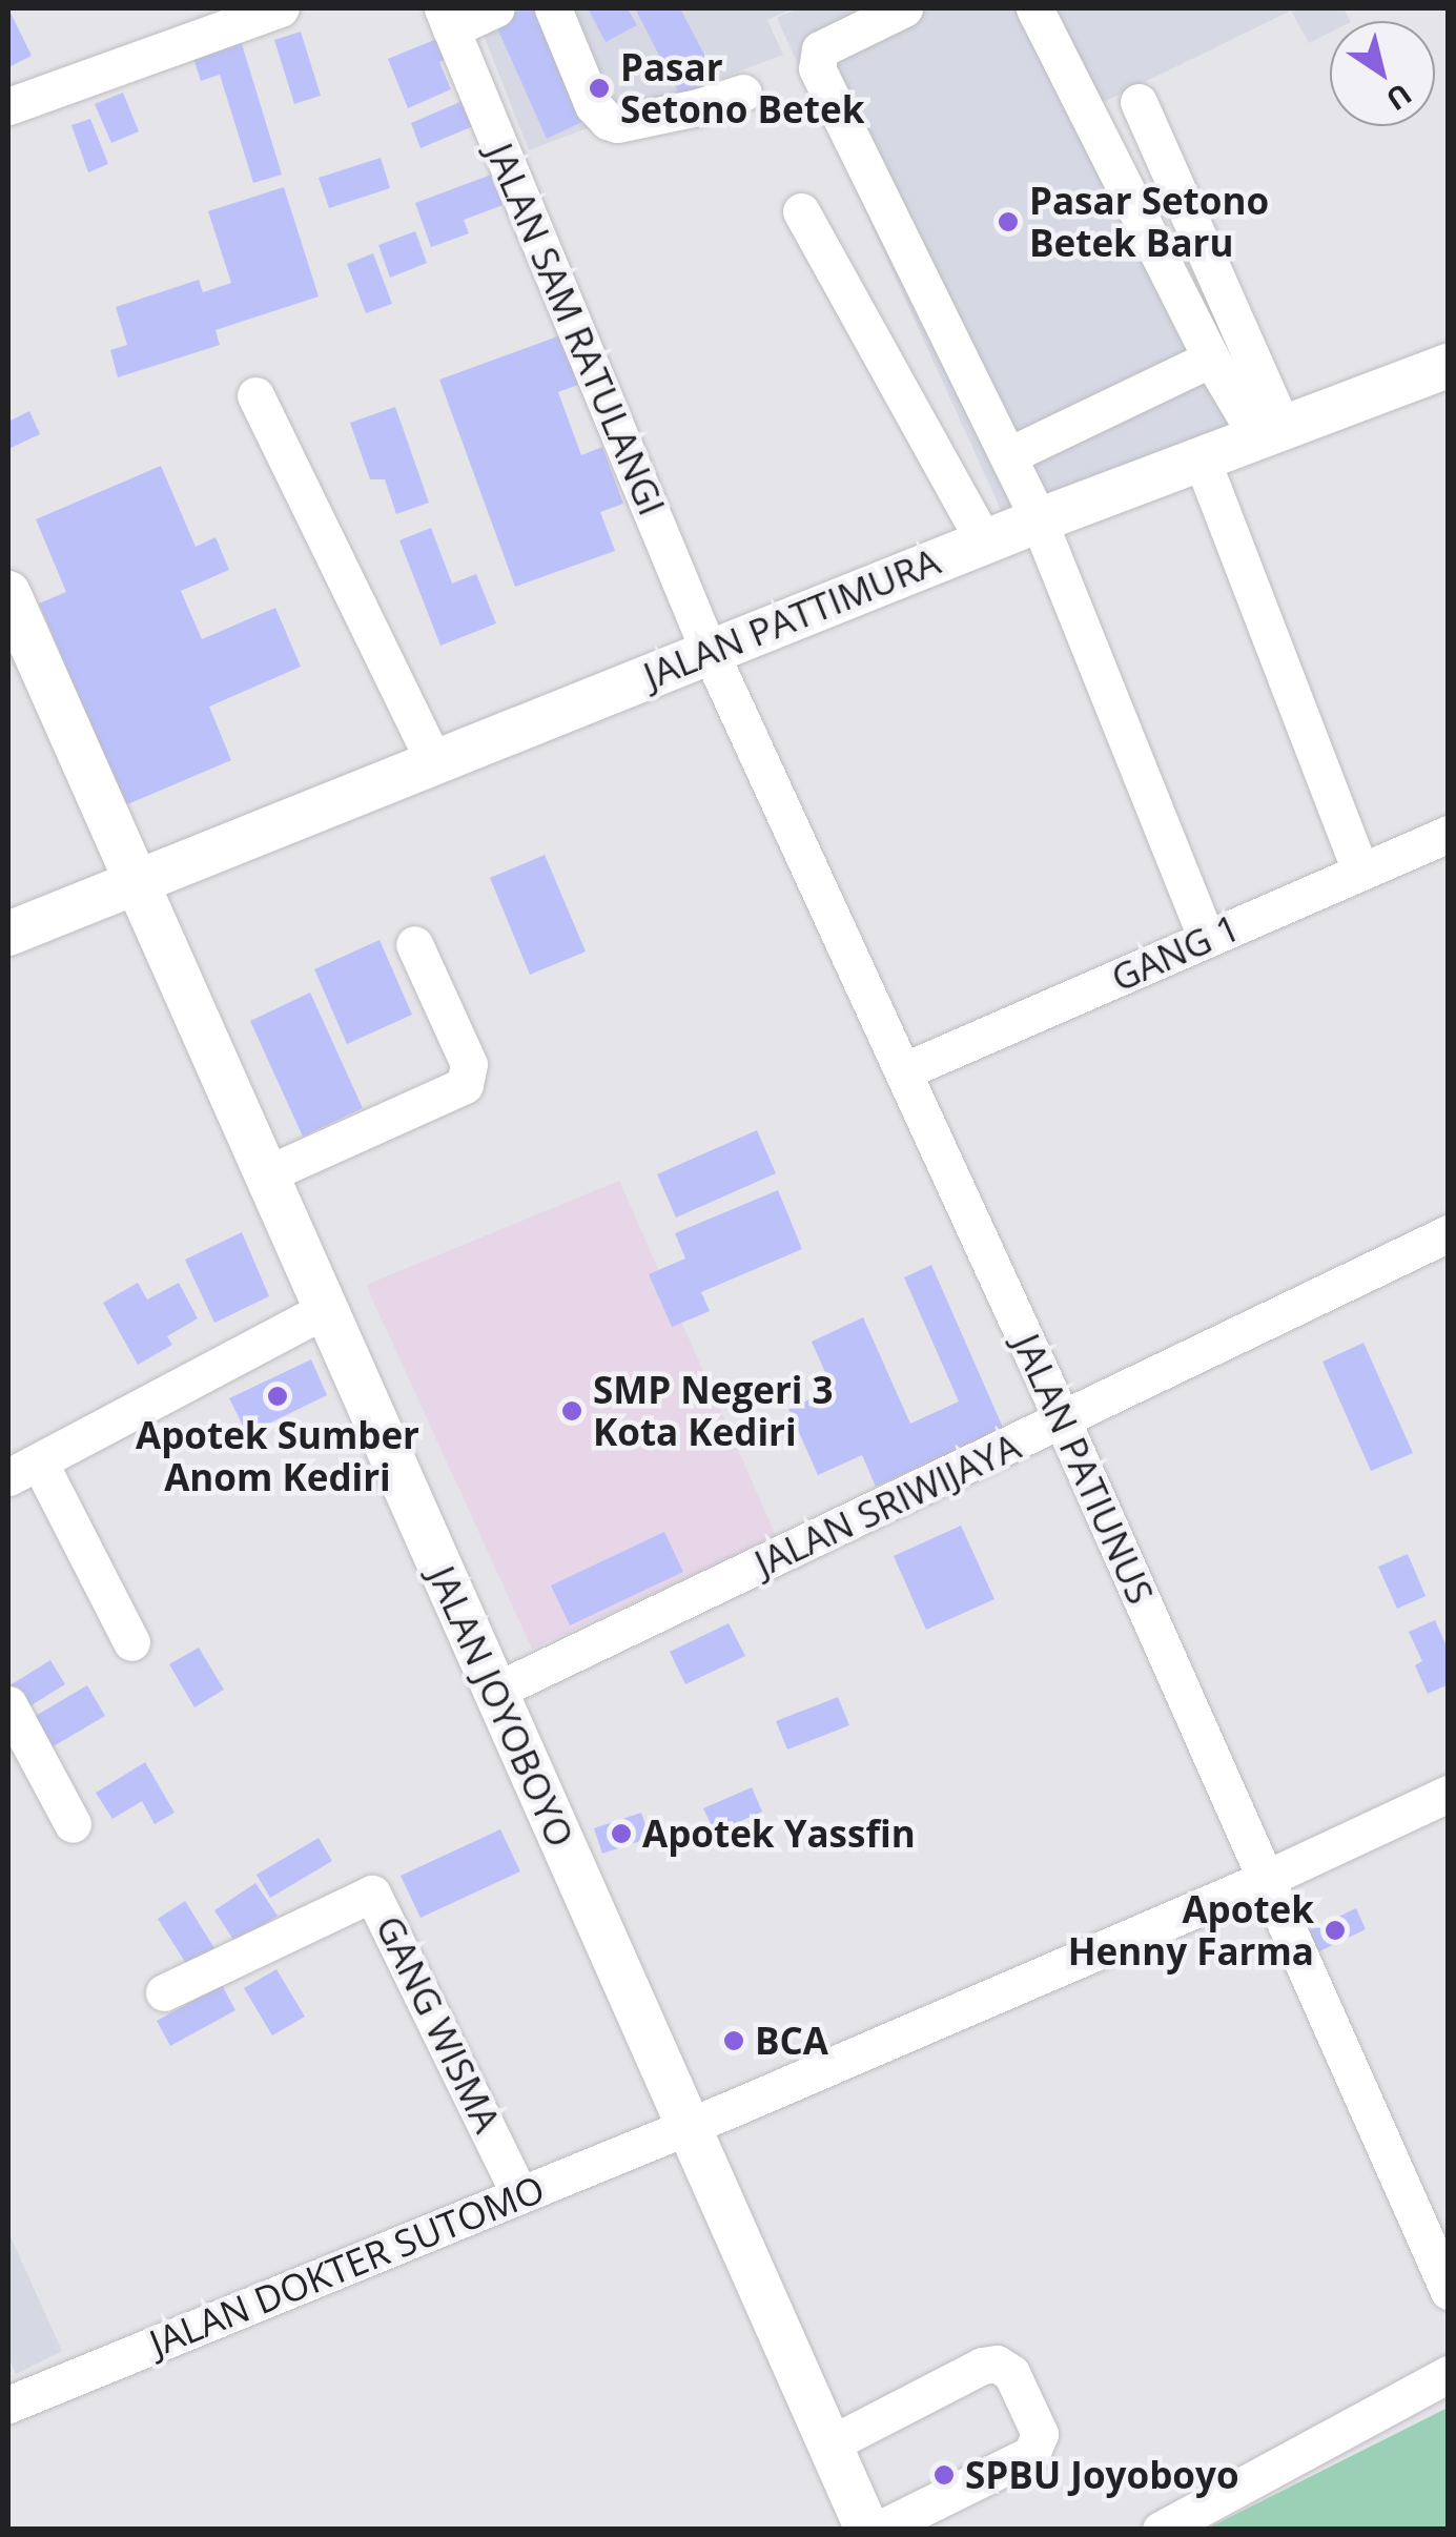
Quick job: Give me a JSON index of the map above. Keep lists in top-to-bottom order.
{
  "streets": {
    "main road": ["JALAN PATTIMURA", "JALAN JOYOBOYO"],
    "street": [
      "JALAN SAM RATULANGI",
      "GANG 1",
      "JALAN PATIUNUS",
      "JALAN SRIWIJAYA",
      "GANG WISMA",
      "JALAN DOKTER SUTOMO"
    ]
  },
  "crossings": [
    ["JALAN SAM RATULANGI", "JALAN PATTIMURA"],
    ["JALAN SAM RATULANGI", "JALAN PATIUNUS"],
    ["JALAN PATTIMURA", "JALAN PATIUNUS"],
    ["JALAN PATTIMURA", "JALAN JOYOBOYO"],
    ["GANG 1", "JALAN PATIUNUS"],
    ["JALAN PATIUNUS", "JALAN SRIWIJAYA"],
    ["JALAN PATIUNUS", "JALAN DOKTER SUTOMO"],
    ["JALAN SRIWIJAYA", "JALAN JOYOBOYO"],
    ["JALAN JOYOBOYO", "JALAN DOKTER SUTOMO"],
    ["GANG WISMA", "JALAN DOKTER SUTOMO"]
  ],
  "places": [
    "Pasar Setono Betek",
    "Pasar Setono Betek Baru",
    "Apotek Sumber Anom Kediri",
    "SMP Negeri 3 Kota Kediri",
    "Apotek Yassfin",
    "Apotek Henny Farma",
    "BCA",
    "SPBU Joyoboyo"
  ],
  "north": "bottom right"
}
